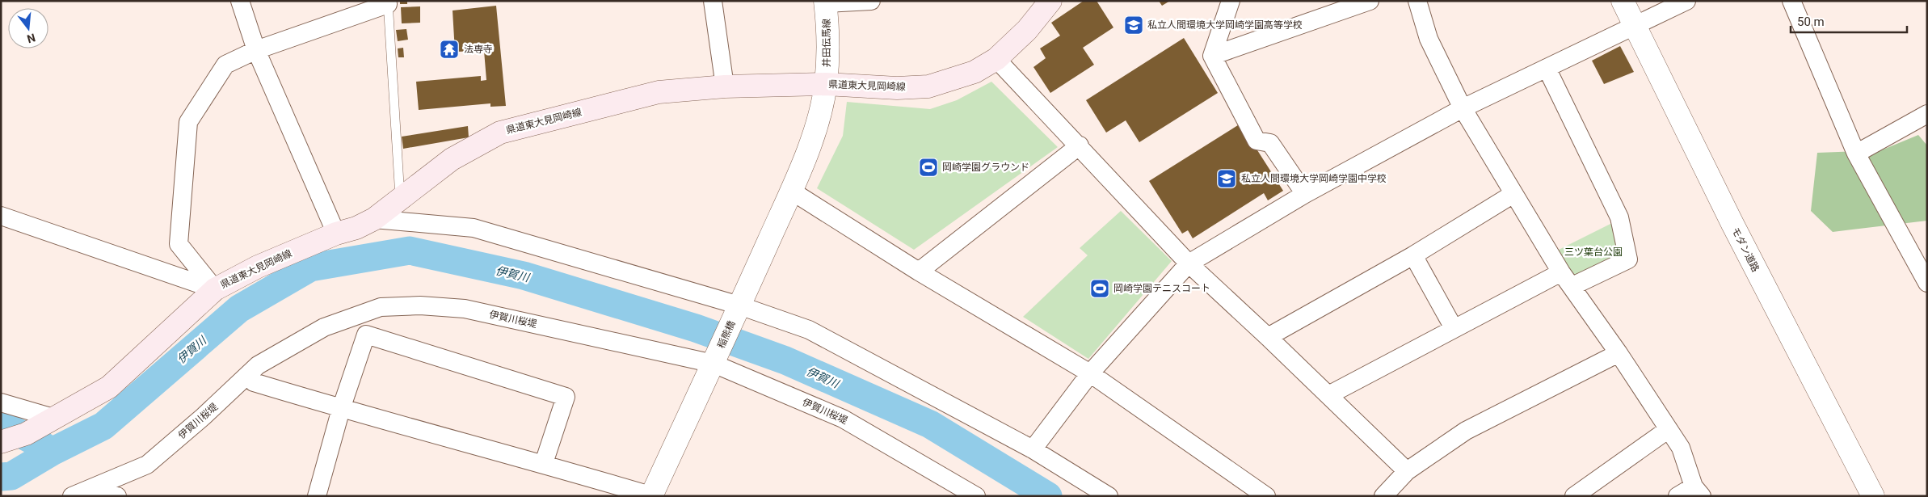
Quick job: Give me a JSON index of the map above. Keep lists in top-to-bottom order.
{
  "streets": {
    "main road": ["県道東大見岡崎線"],
    "street": [
      "井田伝馬線",
      "モダン道路",
      "伊賀川桜堤",
      "稲熊橋"
    ]
  },
  "crossings": [
    ["井田伝馬線", "県道東大見岡崎線"],
    ["井田伝馬線", "稲熊橋"],
    ["伊賀川桜堤", "稲熊橋"]
  ],
  "water": ["伊賀川"],
  "parks": ["三ツ葉台公園"],
  "places": {
    "school or university": ["私立人間環境大学岡崎学園高等学校", "私立人間環境大学岡崎学園中学校"],
    "temple": ["法専寺"],
    "sports": ["岡崎学園グラウンド", "岡崎学園テニスコート"]
  },
  "scale_bar": "50 m",
  "north": "bottom"
}
